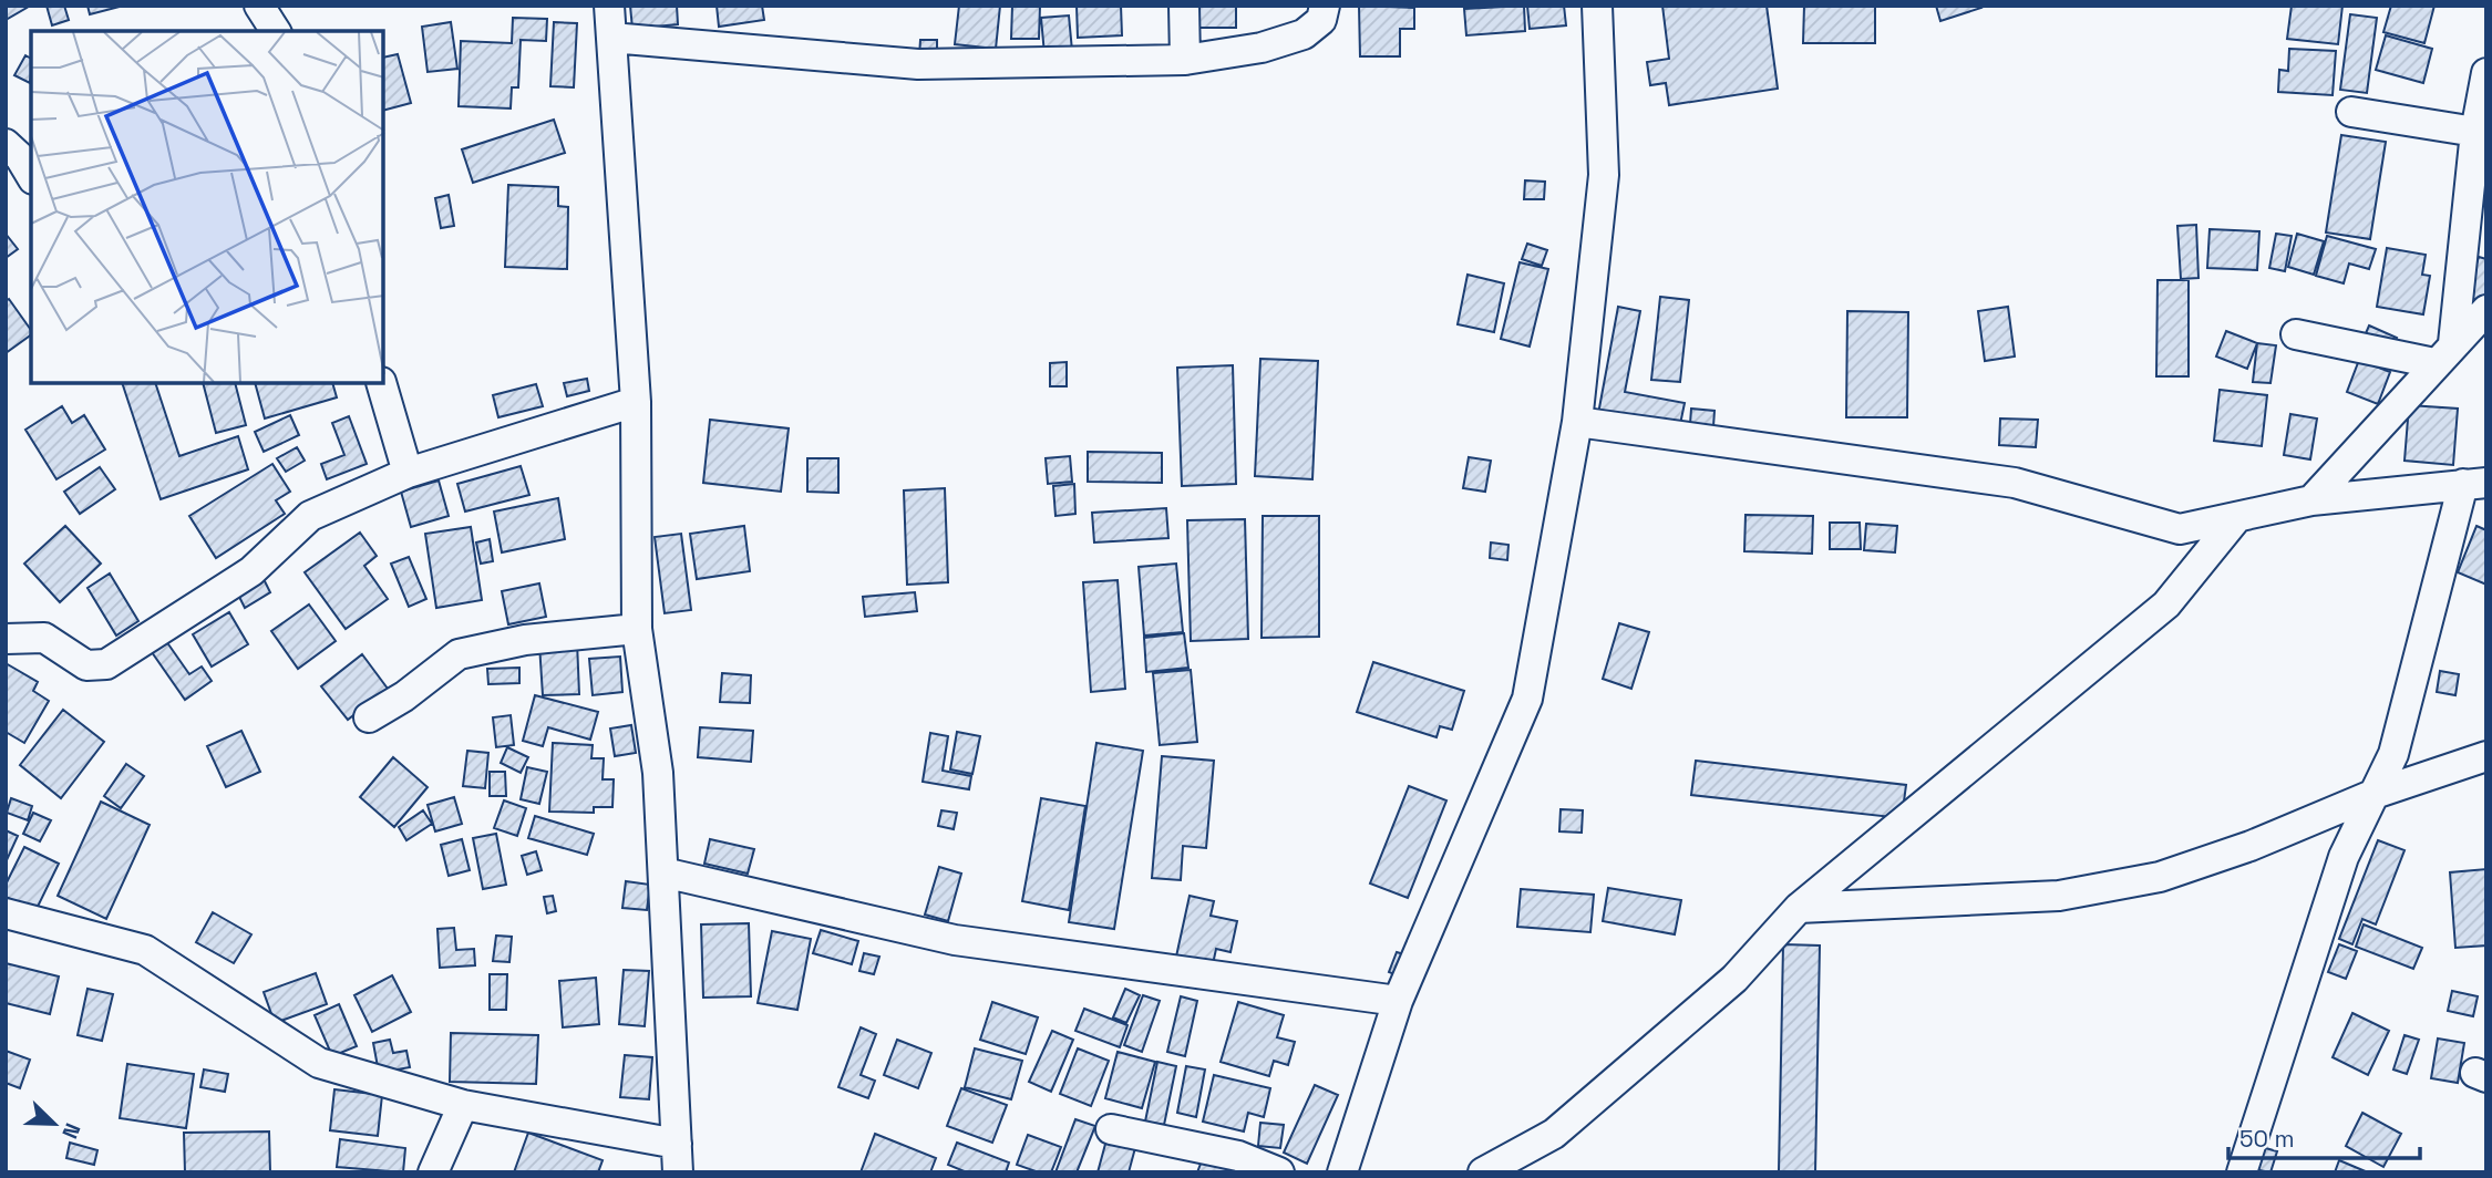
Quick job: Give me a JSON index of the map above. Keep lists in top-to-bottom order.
{
  "scale_bar": "50 m",
  "north": "bottom right"
}
